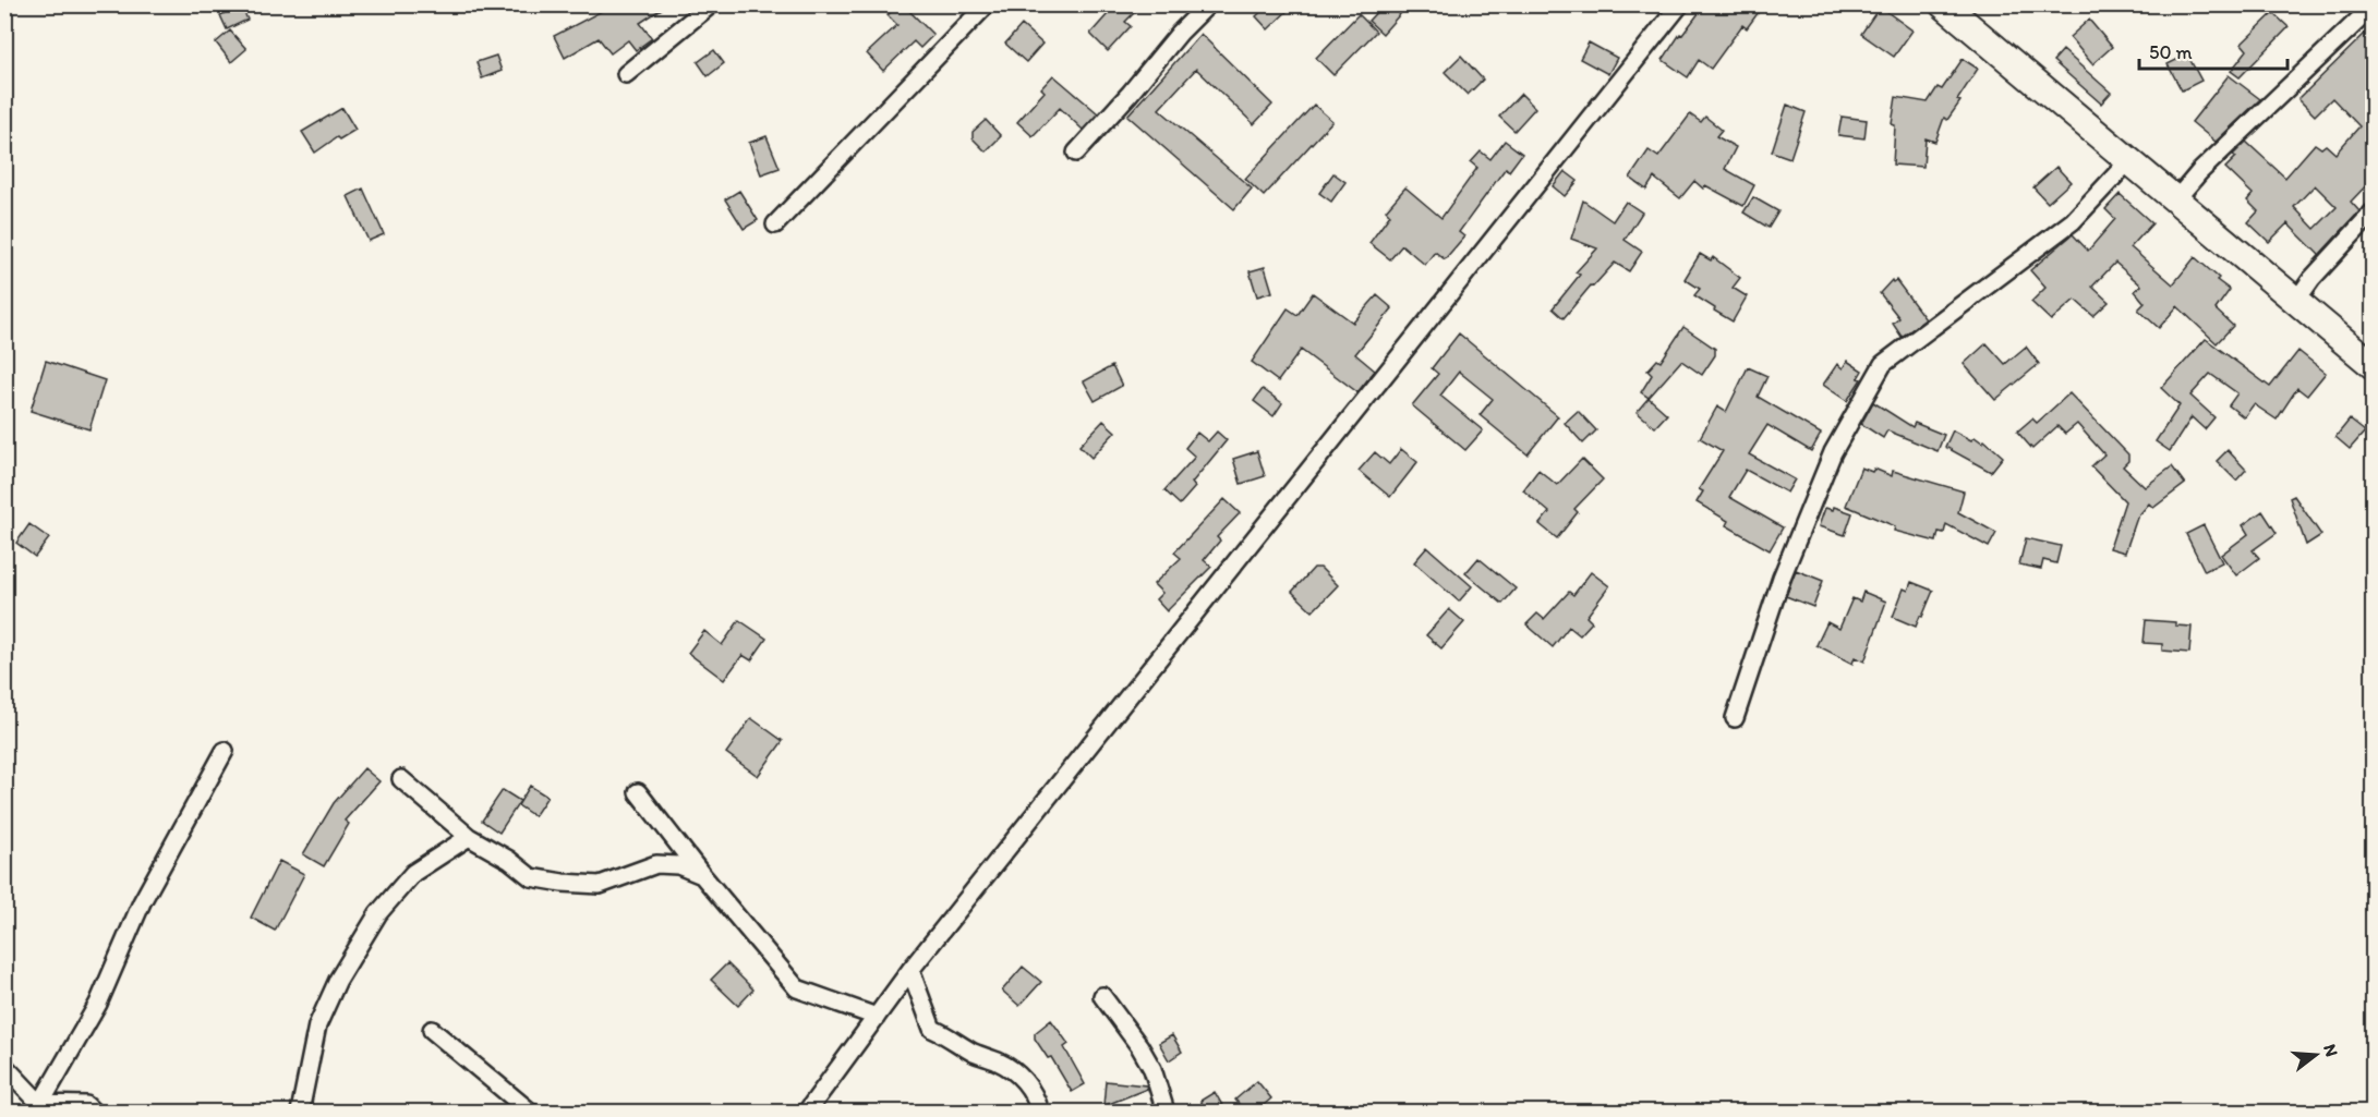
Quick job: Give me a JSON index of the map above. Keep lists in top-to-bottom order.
{
  "scale_bar": "50 m",
  "north": "right"
}
